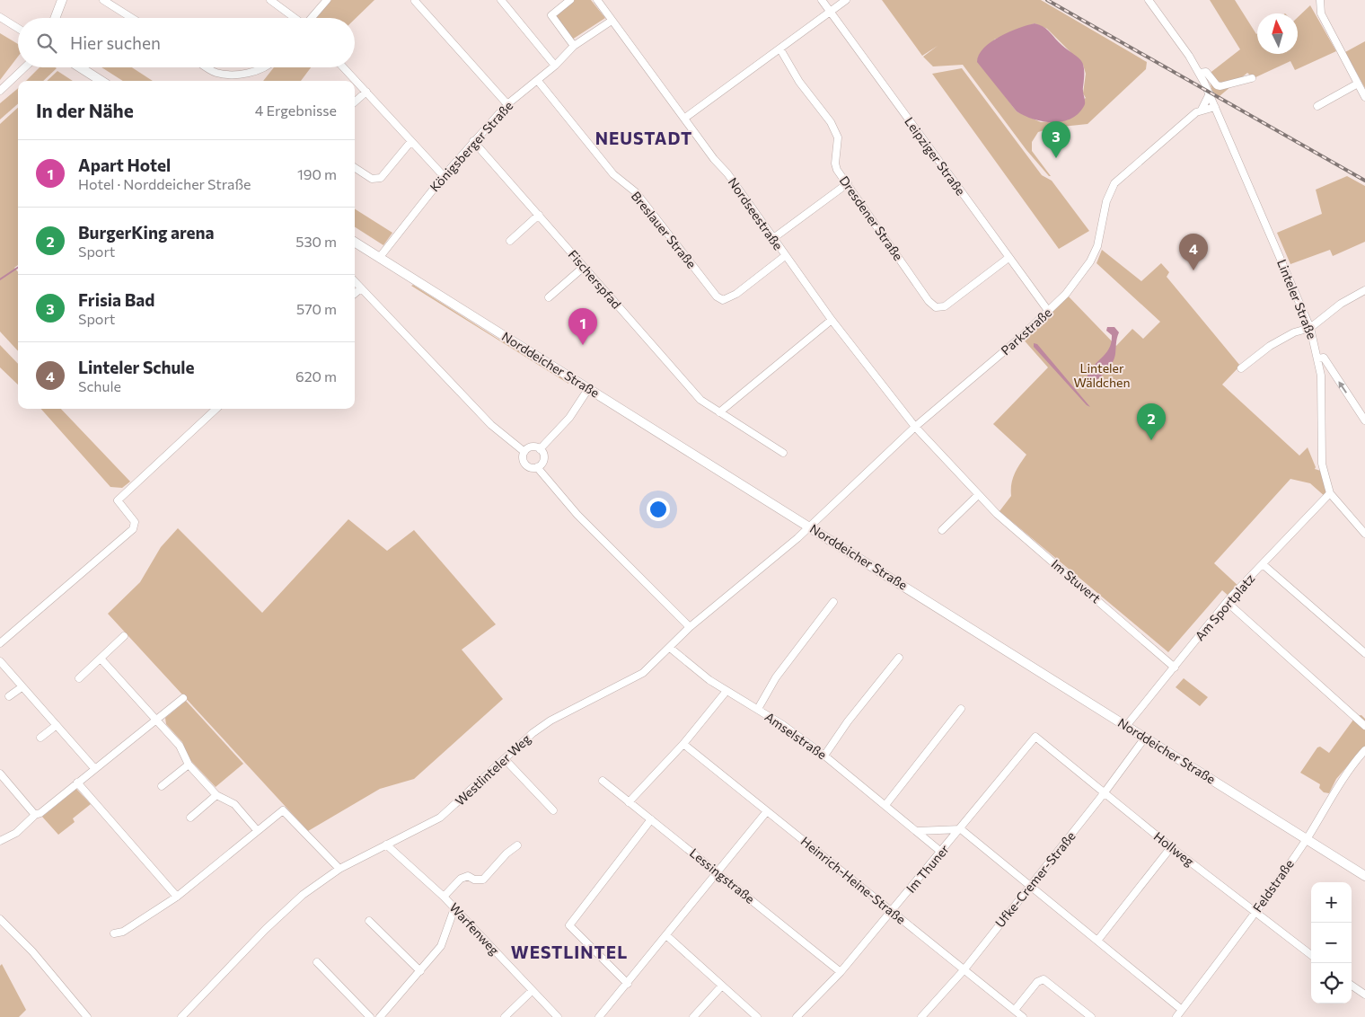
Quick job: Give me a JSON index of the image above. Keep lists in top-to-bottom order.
{
  "streets": {
    "main road": ["Norddeicher Straße"],
    "street": [
      "Königsberger Straße",
      "Leipziger Straße",
      "Nordseestraße",
      "Dresdener Straße",
      "Breslauer Straße",
      "Fischerspfad",
      "Linteler Straße",
      "Parkstraße",
      "Im Stuvert",
      "Am Sportplatz",
      "Amselstraße",
      "Westlinteler Weg",
      "Hollweg",
      "Im Thuner",
      "Lessingstraße",
      "Ufke-Cremer-Straße",
      "Heinrich-Heine-Straße",
      "Feldstraße",
      "Warfenweg"
    ]
  },
  "crossings": [
    ["Königsberger Straße", "Nordseestraße"],
    ["Königsberger Straße", "Breslauer Straße"],
    ["Königsberger Straße", "Fischerspfad"],
    ["Königsberger Straße", "Norddeicher Straße"],
    ["Leipziger Straße", "Dresdener Straße"],
    ["Leipziger Straße", "Parkstraße"],
    ["Nordseestraße", "Breslauer Straße"],
    ["Nordseestraße", "Parkstraße"],
    ["Nordseestraße", "Im Stuvert"],
    ["Linteler Straße", "Parkstraße"],
    ["Linteler Straße", "Am Sportplatz"],
    ["Parkstraße", "Norddeicher Straße"],
    ["Parkstraße", "Im Stuvert"],
    ["Parkstraße", "Westlinteler Weg"],
    ["Norddeicher Straße", "Am Sportplatz"],
    ["Norddeicher Straße", "Westlinteler Weg"],
    ["Norddeicher Straße", "Ufke-Cremer-Straße"],
    ["Norddeicher Straße", "Feldstraße"],
    ["Im Stuvert", "Am Sportplatz"],
    ["Amselstraße", "Westlinteler Weg"],
    ["Amselstraße", "Im Thuner"],
    ["Westlinteler Weg", "Warfenweg"],
    ["Hollweg", "Im Thuner"],
    ["Hollweg", "Ufke-Cremer-Straße"],
    ["Hollweg", "Feldstraße"],
    ["Im Thuner", "Lessingstraße"],
    ["Im Thuner", "Heinrich-Heine-Straße"],
    ["Ufke-Cremer-Straße", "Heinrich-Heine-Straße"]
  ],
  "districts": ["NEUSTADT", "WESTLINTEL"],
  "parks": ["Linteler Wäldchen"],
  "north": "top",
  "page": {
    "search": "Hier suchen",
    "heading": ["In der Nähe", "4 Ergebnisse"],
    "pins": [
      "3",
      "4",
      "1",
      "2"
    ],
    "list": [
      {
        "mark": "1",
        "name": "Apart Hotel",
        "note": "Hotel · Norddeicher Straße",
        "value": "190 m"
      },
      {
        "mark": "2",
        "name": "BurgerKing arena",
        "note": "Sport",
        "value": "530 m"
      },
      {
        "mark": "3",
        "name": "Frisia Bad",
        "note": "Sport",
        "value": "570 m"
      },
      {
        "mark": "4",
        "name": "Linteler Schule",
        "note": "Schule",
        "value": "620 m"
      }
    ],
    "map_buttons": ["+", "−"]
  }
}
